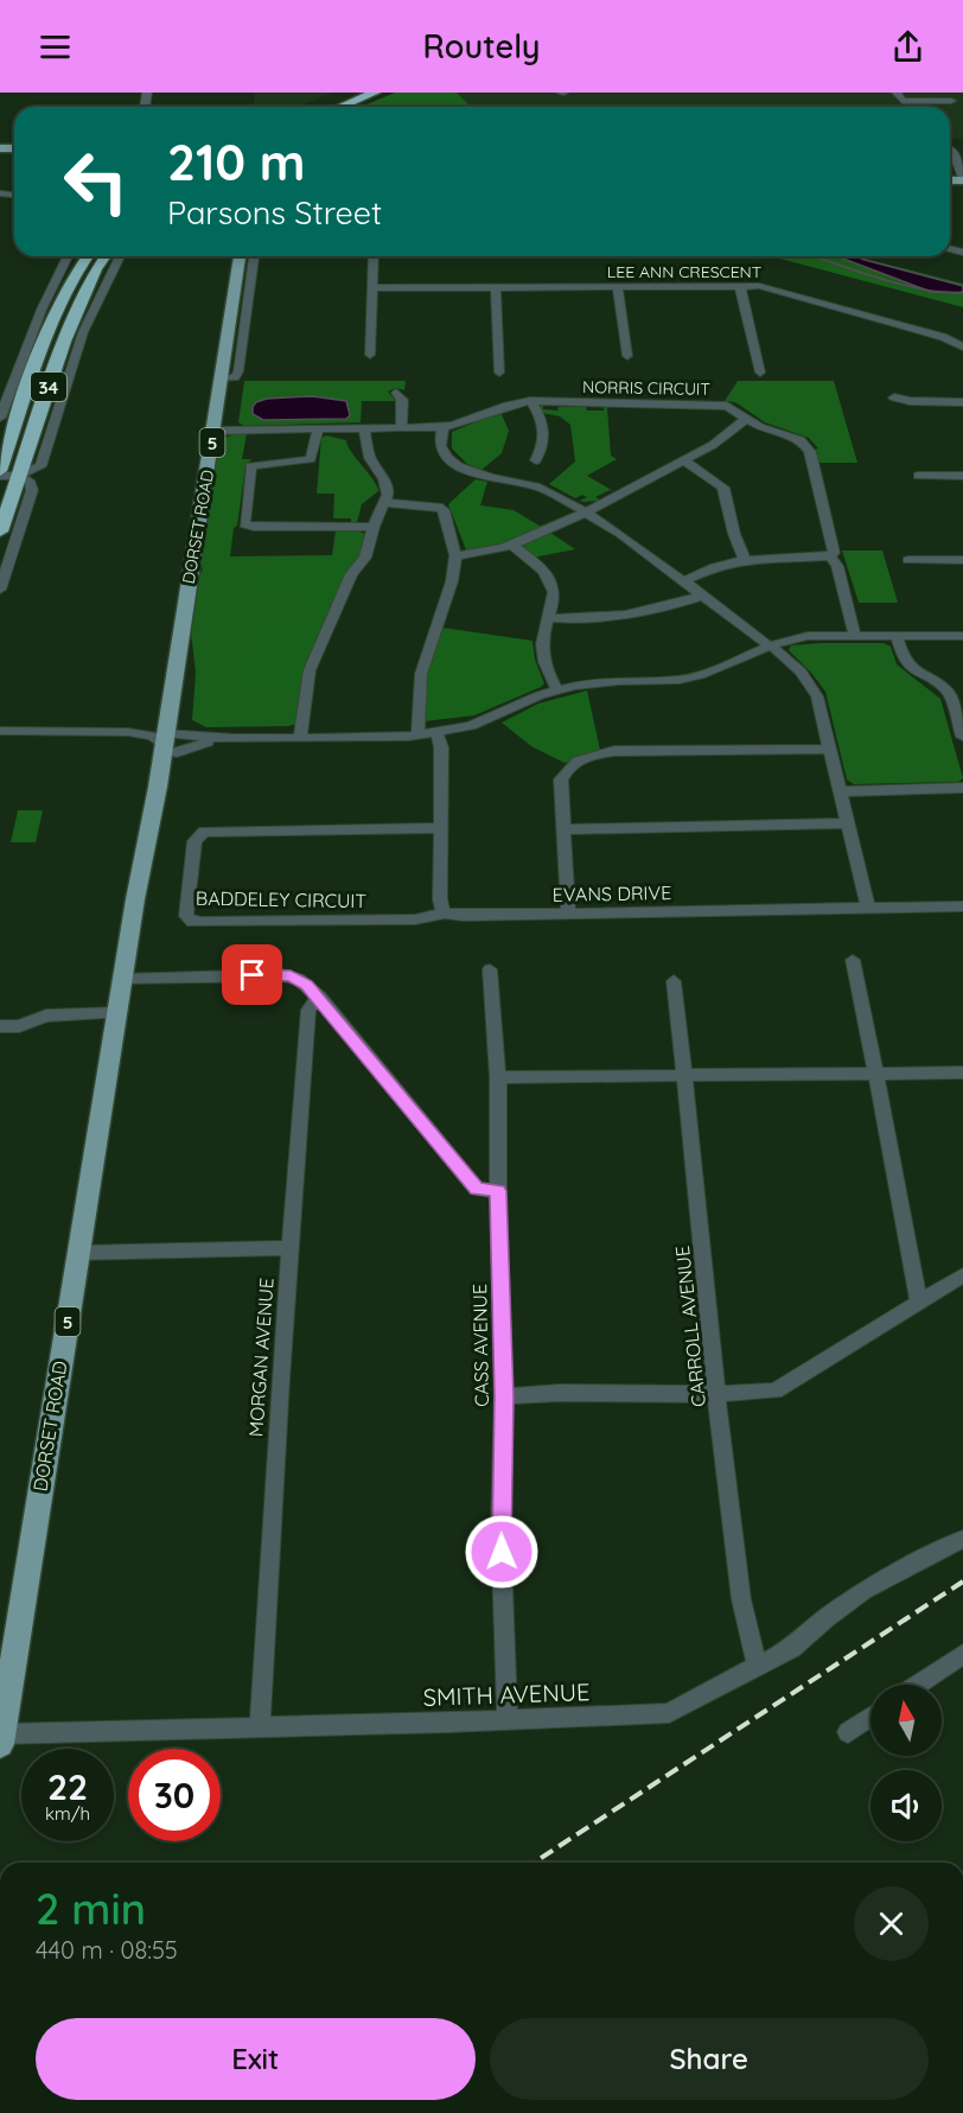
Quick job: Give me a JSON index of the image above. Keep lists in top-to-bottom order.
{
  "streets": {
    "highway": ["34"],
    "main road": ["5", "DORSET ROAD"],
    "street": [
      "LEE ANN CRESCENT",
      "NORRIS CIRCUIT",
      "EVANS DRIVE",
      "BADDELEY CIRCUIT",
      "CARROLL AVENUE",
      "CASS AVENUE",
      "MORGAN AVENUE",
      "SMITH AVENUE"
    ]
  },
  "crossings": [
    ["NORRIS CIRCUIT", "DORSET ROAD"],
    ["DORSET ROAD", "SMITH AVENUE"],
    ["EVANS DRIVE", "BADDELEY CIRCUIT"],
    ["CARROLL AVENUE", "SMITH AVENUE"],
    ["CASS AVENUE", "SMITH AVENUE"],
    ["MORGAN AVENUE", "SMITH AVENUE"]
  ],
  "north": "top",
  "page": {
    "header": "Routely",
    "turn": ["210 m", "Parsons Street"],
    "speed": "22 km/h",
    "limit": "30",
    "heading": ["2 min", "440 m · 08:55"],
    "buttons": ["Exit", "Share"]
  }
}
